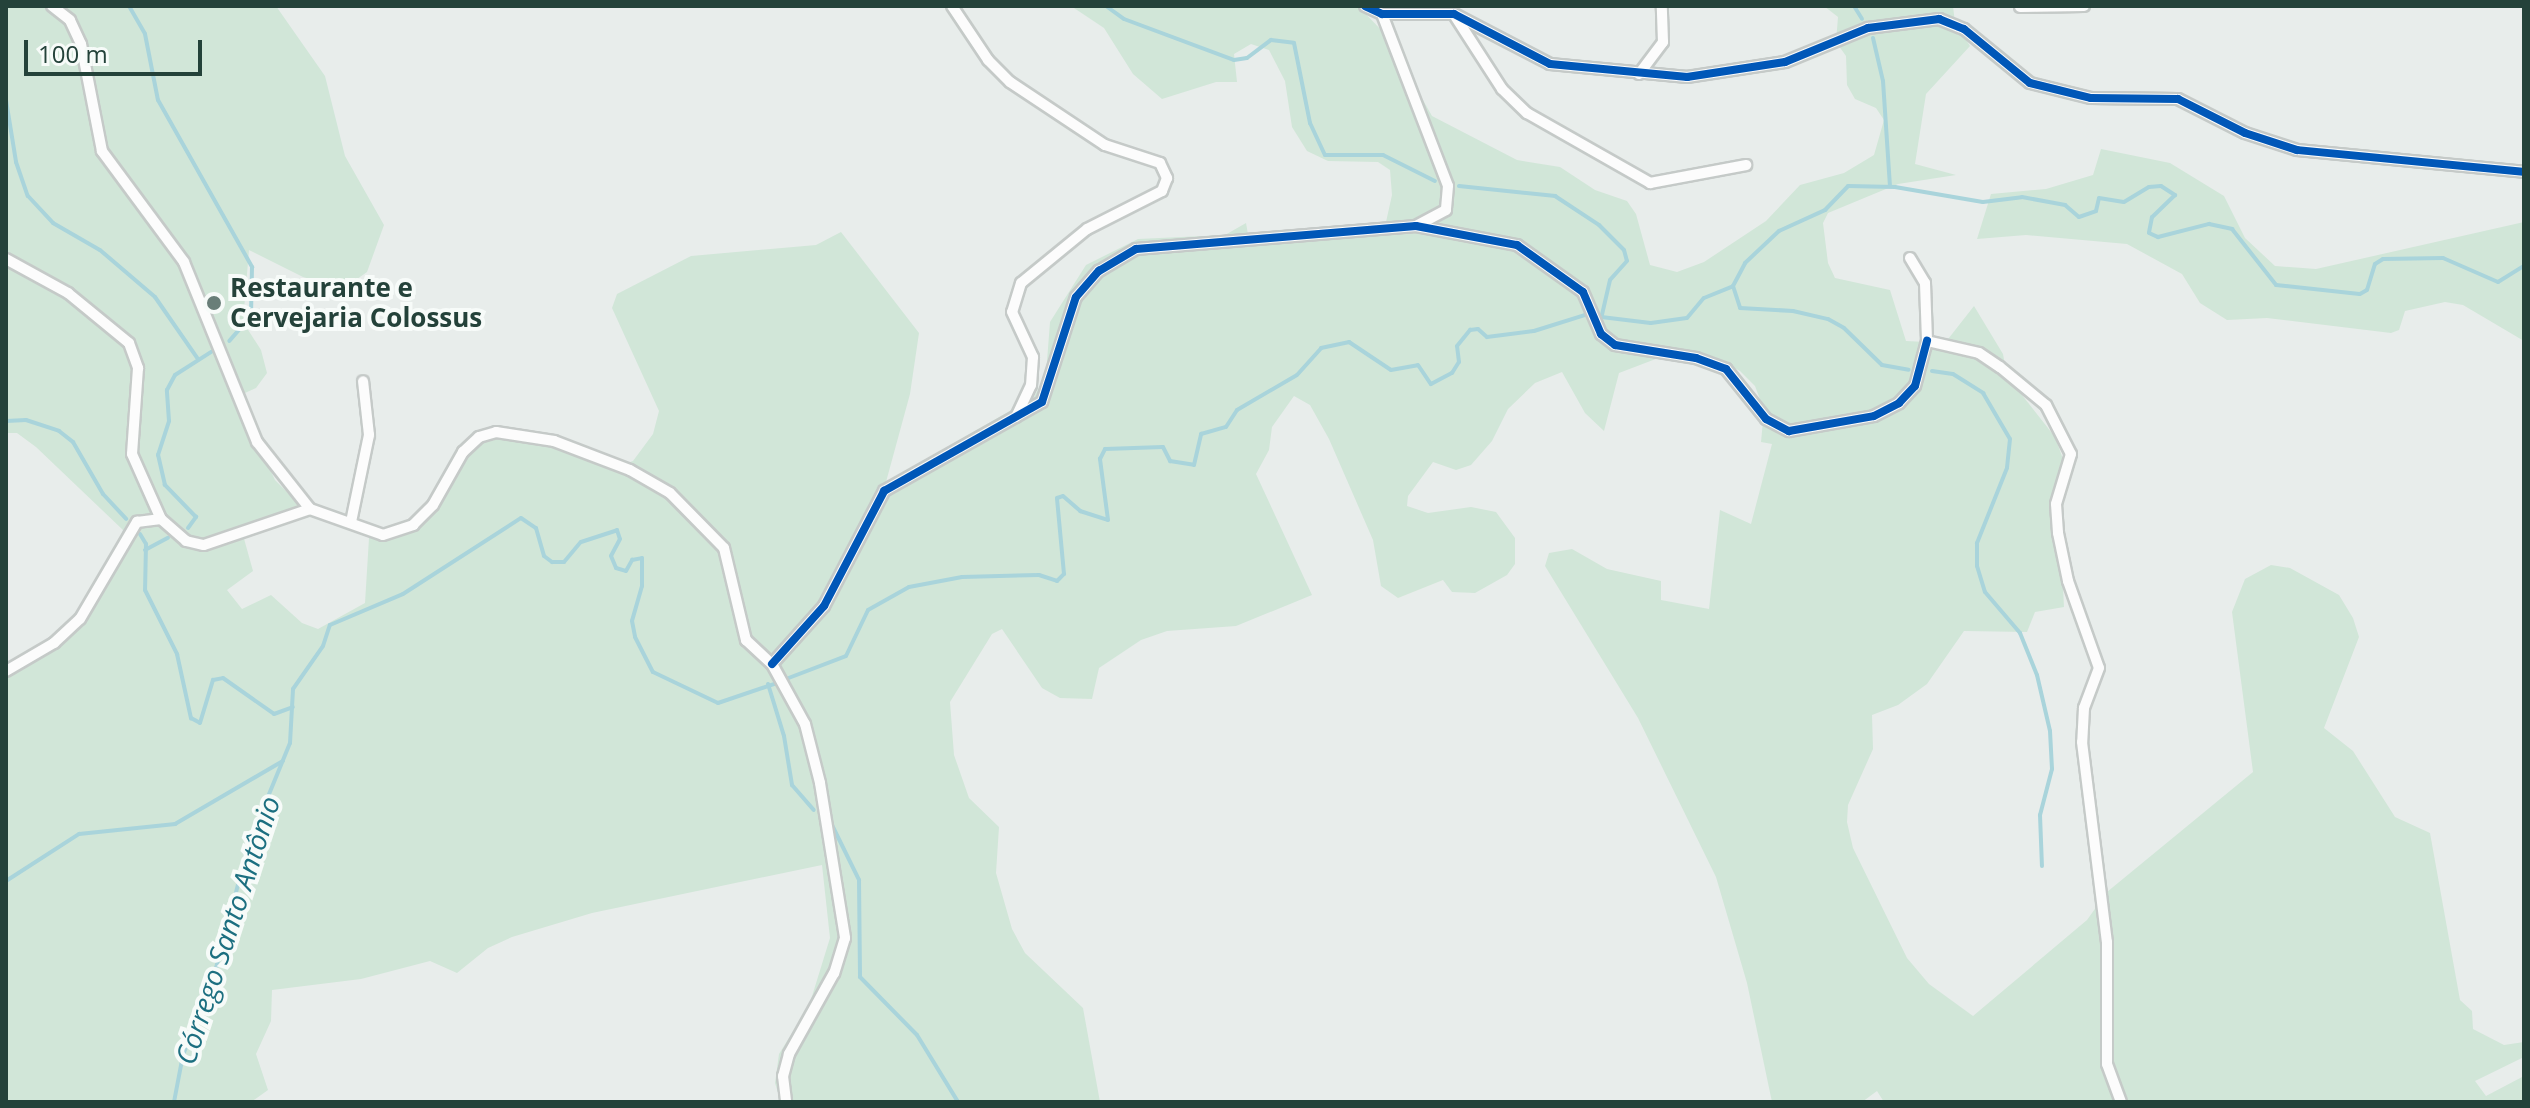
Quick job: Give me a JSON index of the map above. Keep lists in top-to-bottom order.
{
  "water": ["Córrego Santo Antônio"],
  "places": ["Restaurante e Cervejaria Colossus"],
  "scale_bar": "100 m"
}
